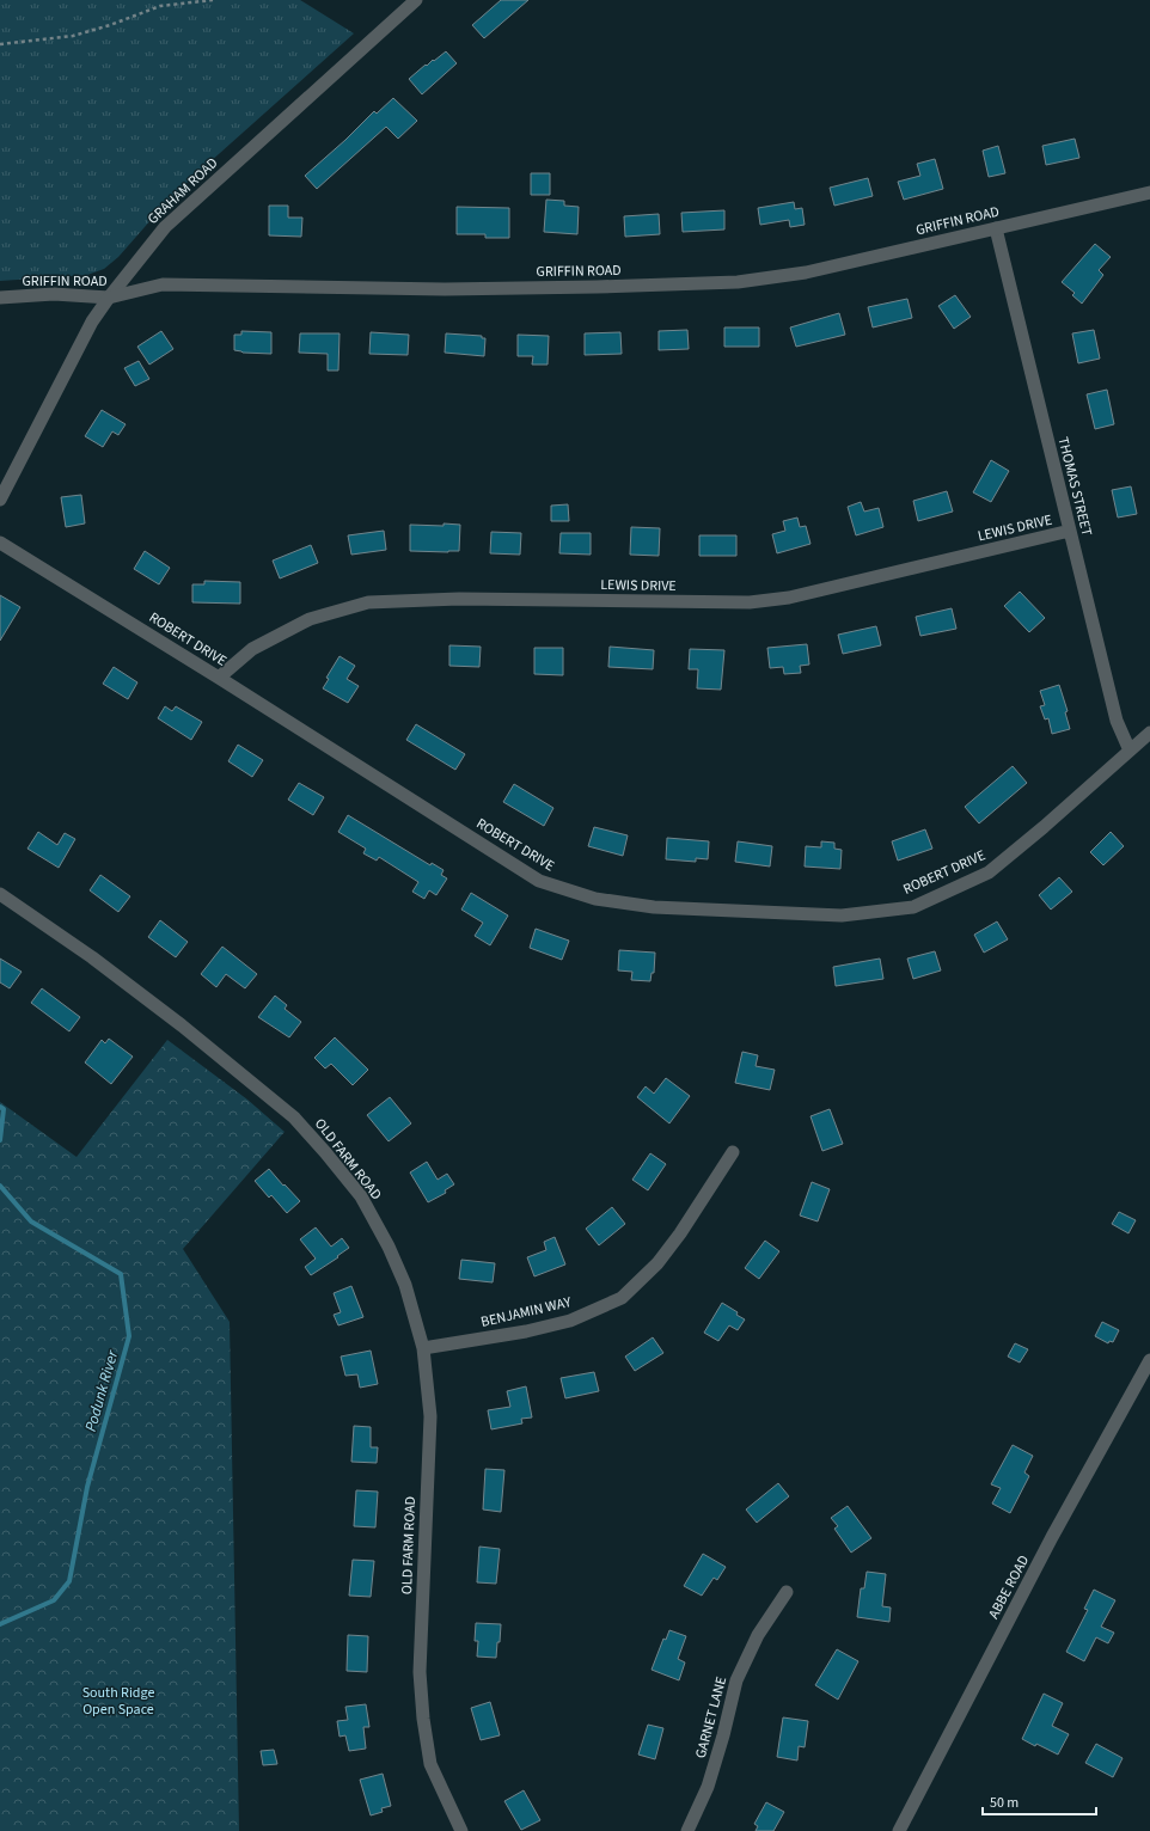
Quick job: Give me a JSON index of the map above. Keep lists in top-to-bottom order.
{
  "streets": {
    "street": [
      "GRAHAM ROAD",
      "GRIFFIN ROAD",
      "THOMAS STREET",
      "LEWIS DRIVE",
      "ROBERT DRIVE",
      "OLD FARM ROAD",
      "BENJAMIN WAY",
      "ABBE ROAD",
      "GARNET LANE"
    ]
  },
  "crossings": [
    ["GRAHAM ROAD", "GRIFFIN ROAD"],
    ["GRIFFIN ROAD", "THOMAS STREET"],
    ["THOMAS STREET", "LEWIS DRIVE"],
    ["THOMAS STREET", "ROBERT DRIVE"],
    ["LEWIS DRIVE", "ROBERT DRIVE"],
    ["OLD FARM ROAD", "BENJAMIN WAY"]
  ],
  "water": ["Podunk River"],
  "parks": ["South Ridge Open Space"],
  "scale_bar": "50 m"
}
